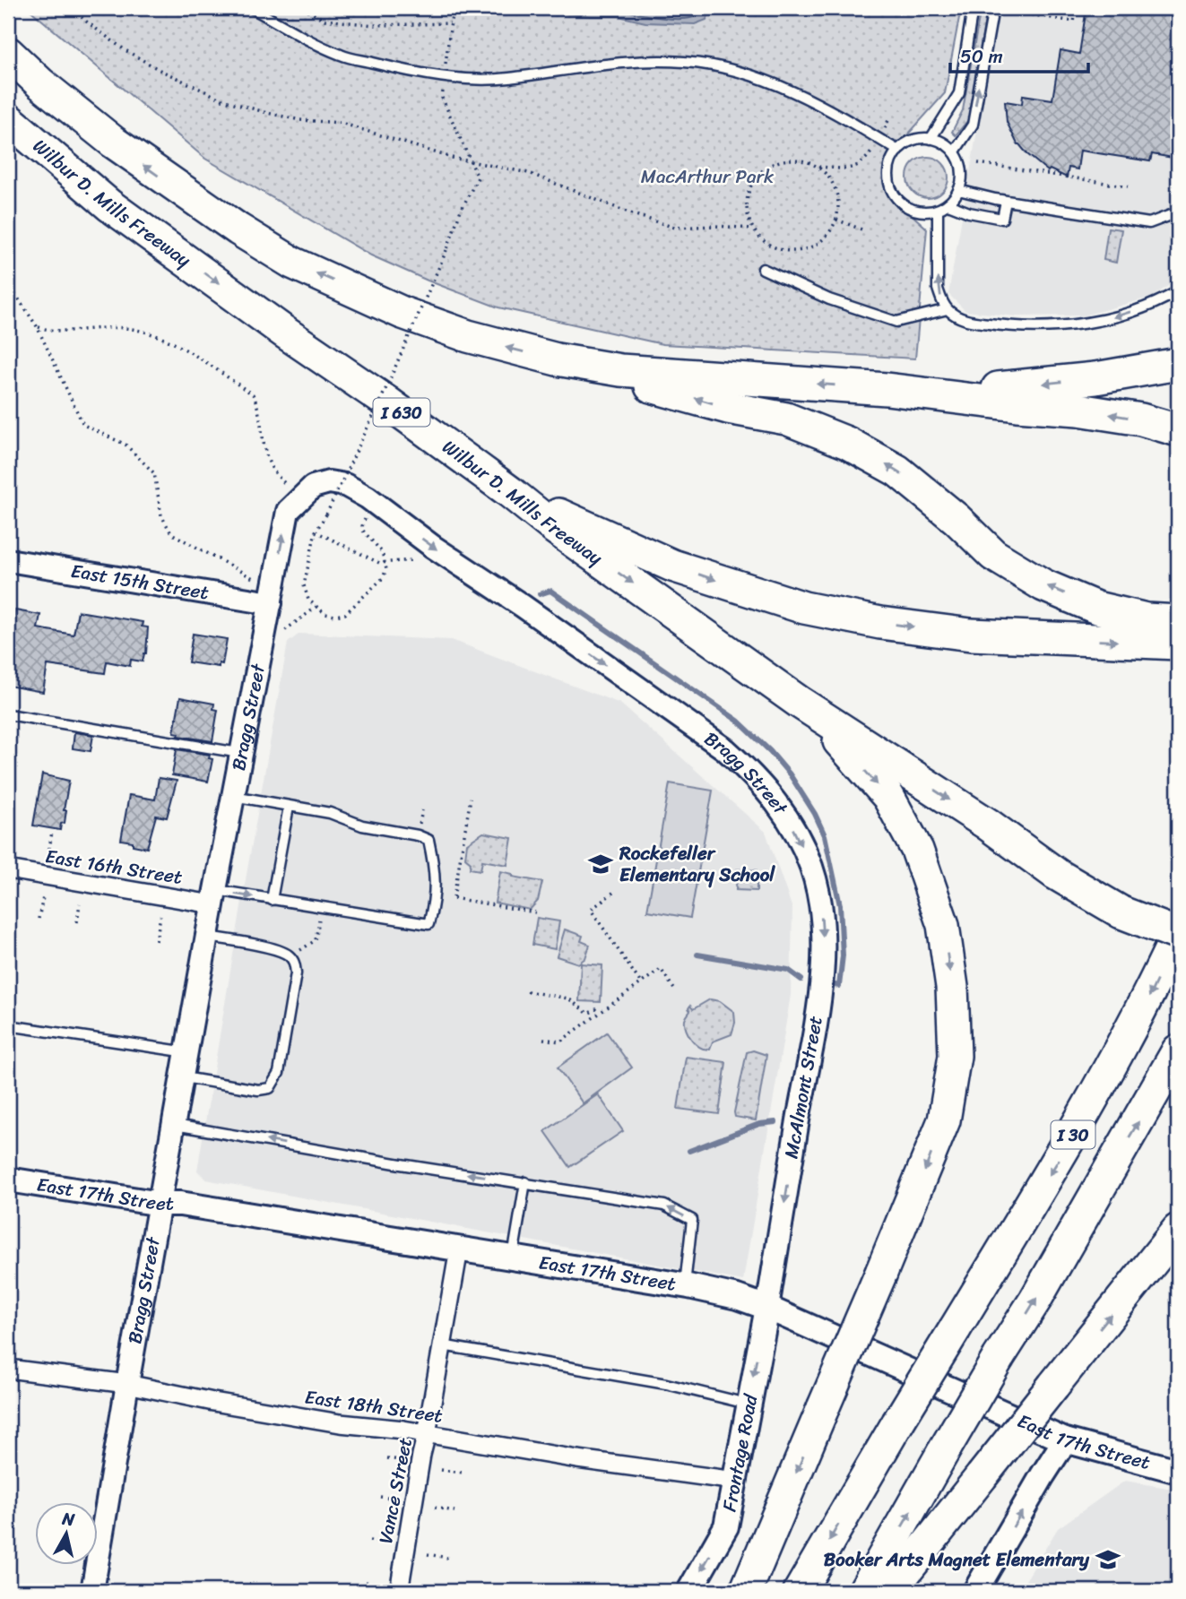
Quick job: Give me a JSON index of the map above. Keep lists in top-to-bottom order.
{
  "streets": {
    "highway": ["Wilbur D. Mills Freeway", "I 630", "I 30"],
    "main road": ["East 17th Street", "Frontage Road"],
    "street": [
      "East 15th Street",
      "Bragg Street",
      "East 16th Street",
      "McAlmont Street",
      "East 18th Street",
      "Vance Street"
    ]
  },
  "crossings": [
    ["East 15th Street", "Bragg Street"],
    ["Bragg Street", "East 16th Street"],
    ["Bragg Street", "McAlmont Street"],
    ["Bragg Street", "East 17th Street"],
    ["Bragg Street", "East 18th Street"],
    ["McAlmont Street", "East 17th Street"],
    ["McAlmont Street", "Frontage Road"],
    ["East 17th Street", "Frontage Road"],
    ["East 17th Street", "Vance Street"],
    ["East 18th Street", "Frontage Road"],
    ["East 18th Street", "Vance Street"]
  ],
  "one_way": ["McAlmont Street", "Frontage Road"],
  "parks": ["MacArthur Park"],
  "places": {
    "school or university": ["Rockefeller Elementary School", "Booker Arts Magnet Elementary"]
  },
  "scale_bar": "50 m",
  "north": "top"
}
